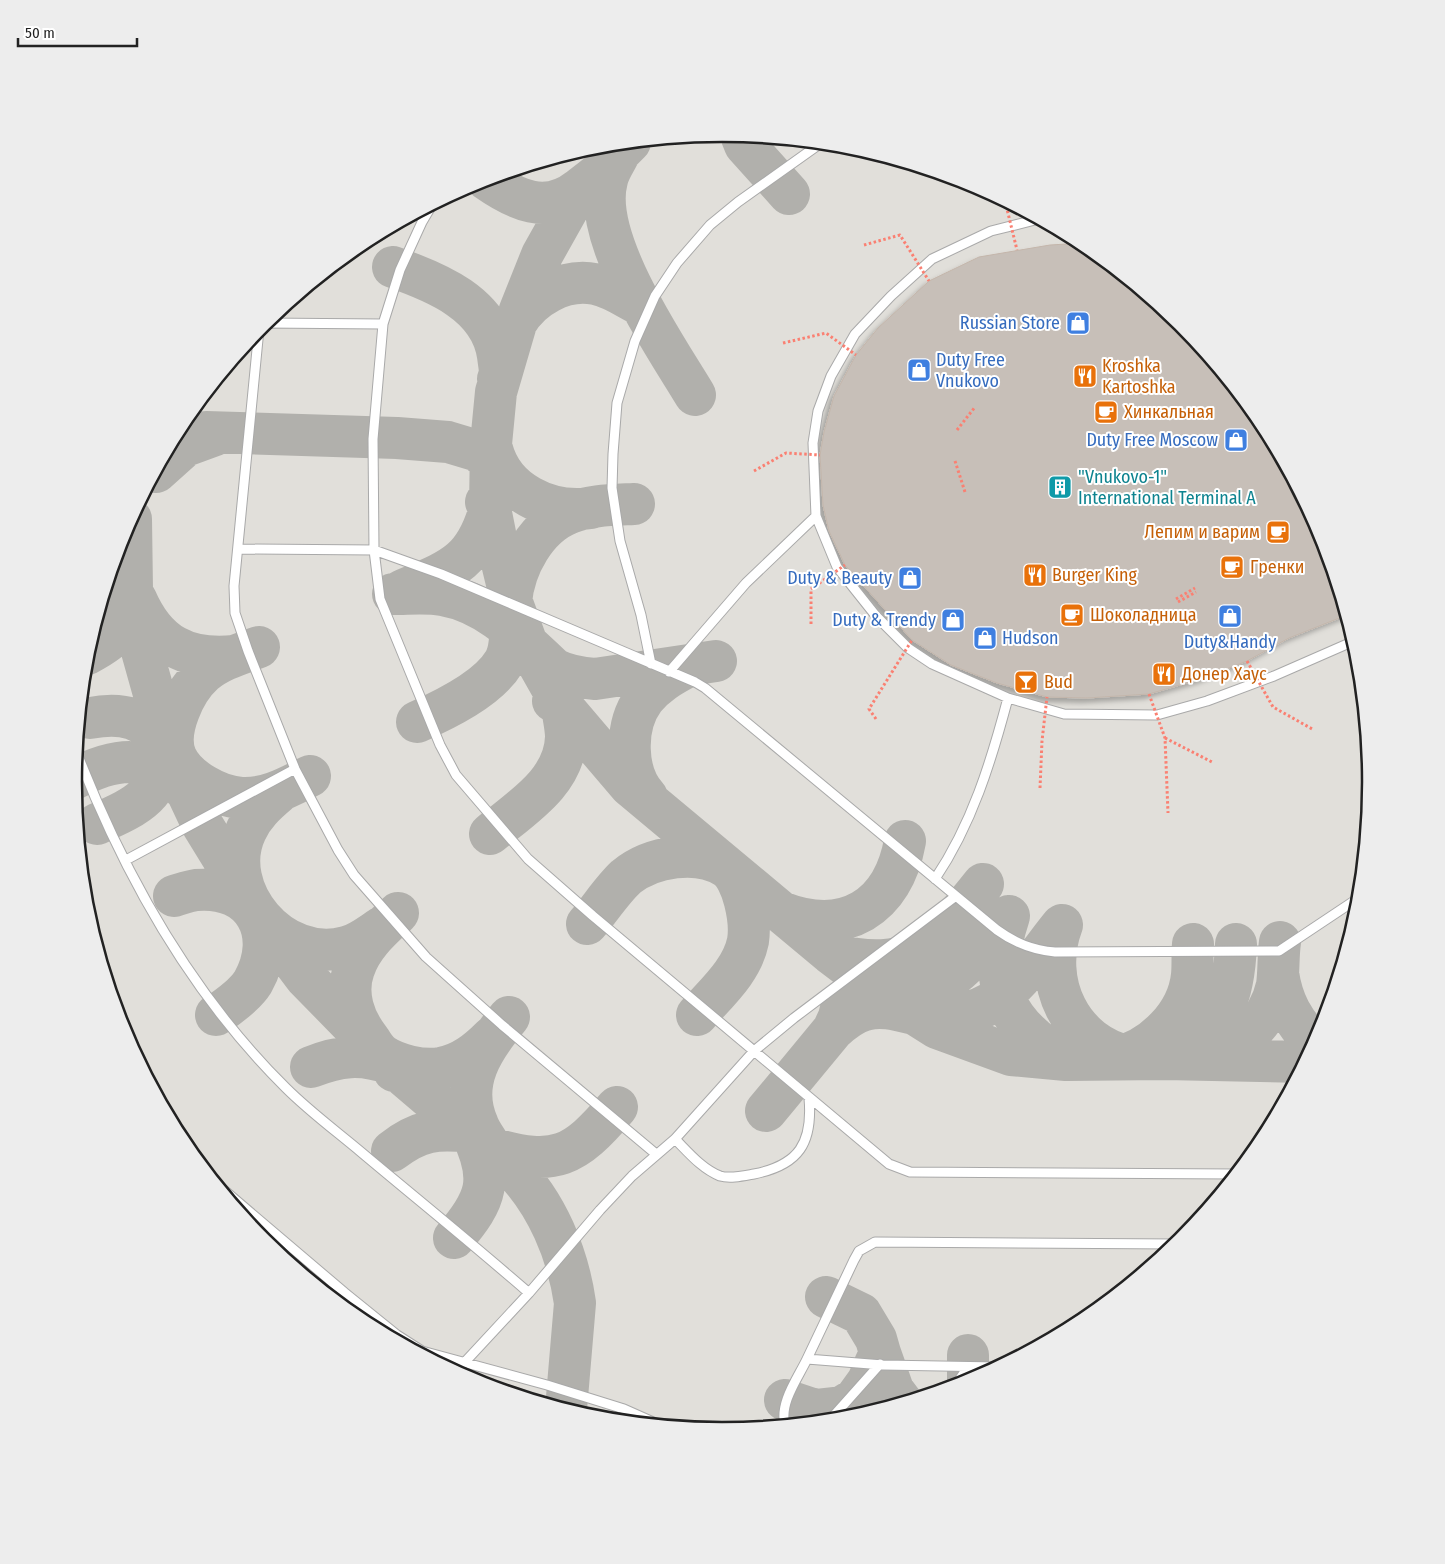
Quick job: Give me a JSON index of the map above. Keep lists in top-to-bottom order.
{
  "places": {
    "shop": [
      "Russian Store",
      "Duty Free Vnukovo",
      "Duty Free Moscow",
      "Duty & Beauty",
      "Duty&Handy",
      "Duty & Trendy",
      "Hudson"
    ],
    "restaurant": ["Kroshka Kartoshka", "Burger King", "Донер Хаус"],
    "cafe": [
      "Хинкальная",
      "Лепим и варим",
      "Гренки",
      "Шоколадница"
    ],
    "building": ["\"Vnukovo-1\" International Terminal A"],
    "bar": ["Bud"]
  },
  "scale_bar": "50 m"
}
